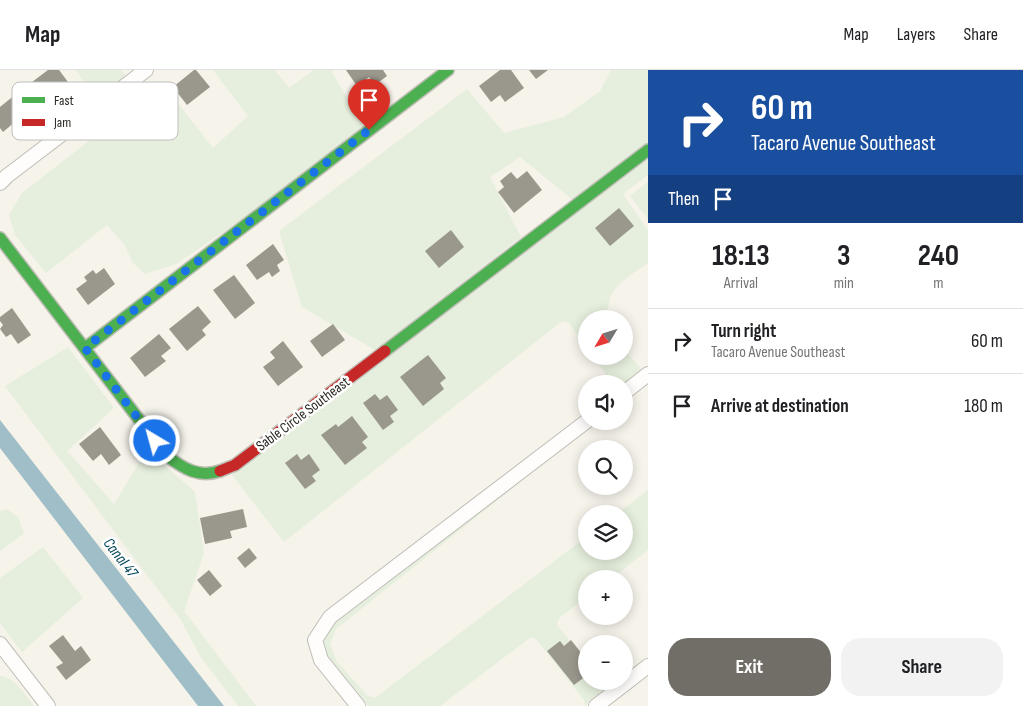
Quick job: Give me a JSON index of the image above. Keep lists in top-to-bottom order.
{
  "streets": {
    "street": ["Sable Circle Southeast"]
  },
  "water": ["Canal 47"],
  "legend": ["Fast", "Jam"],
  "north": "bottom left",
  "page": {
    "header": "Map",
    "nav": ["Map", "Layers", "Share"],
    "turn": ["60 m", "Tacaro Avenue Southeast"],
    "then": "Then",
    "eta": [
      "18:13",
      "Arrival",
      "3",
      "min",
      "240",
      "m"
    ],
    "list": [
      {
        "name": "Turn right",
        "note": "Tacaro Avenue Southeast",
        "value": "60 m"
      },
      {
        "name": "Arrive at destination",
        "value": "180 m"
      }
    ],
    "map_buttons": ["+", "−"],
    "buttons": ["Exit", "Share"]
  }
}
